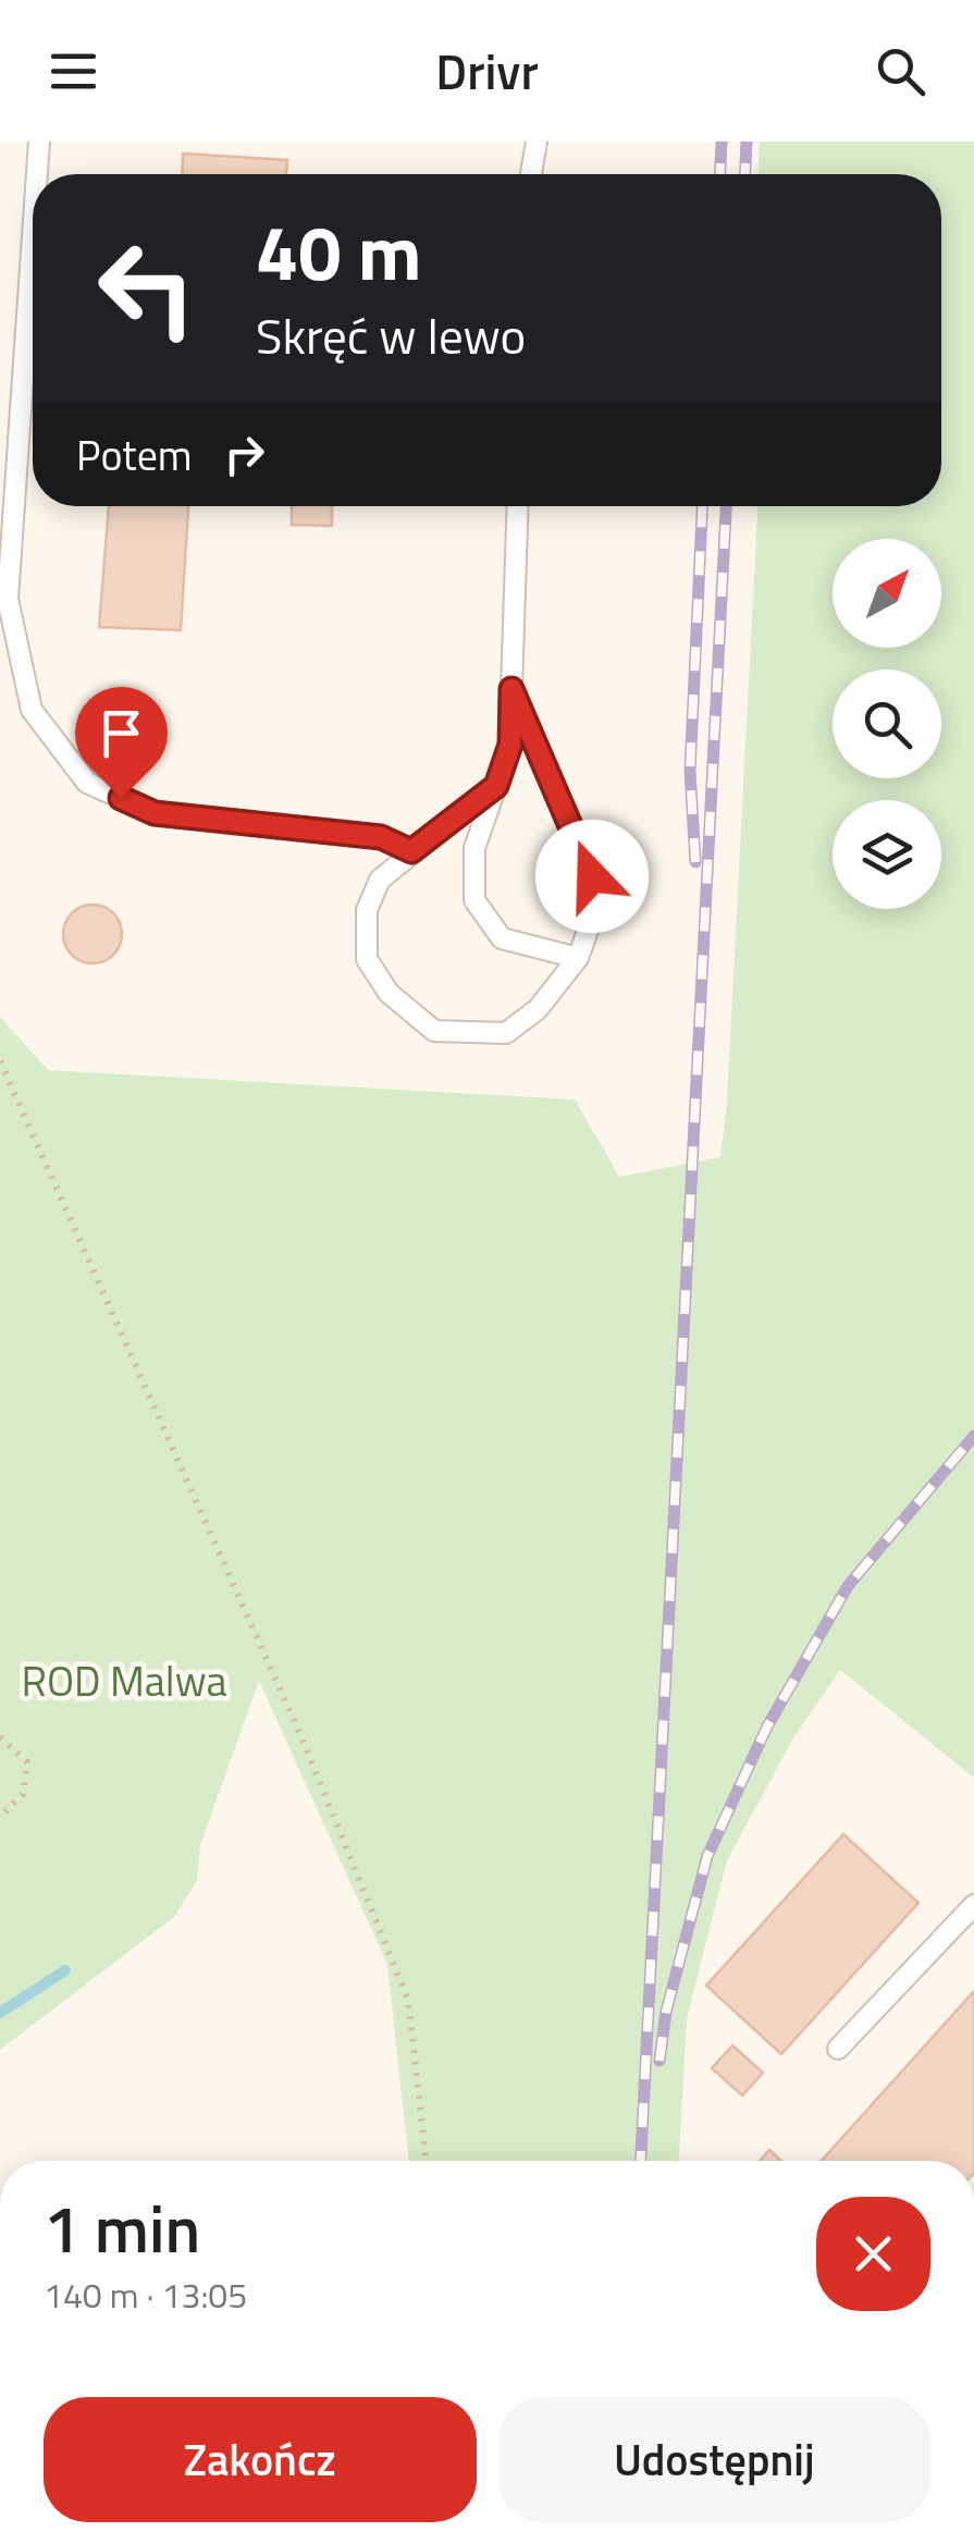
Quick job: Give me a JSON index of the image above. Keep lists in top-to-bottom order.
{
  "parks": ["ROD Malwa"],
  "north": "top right",
  "page": {
    "header": "Drivr",
    "turn": ["40 m", "Skręć w lewo"],
    "then": "Potem",
    "heading": ["1 min", "140 m · 13:05"],
    "buttons": ["Zakończ", "Udostępnij"]
  }
}
